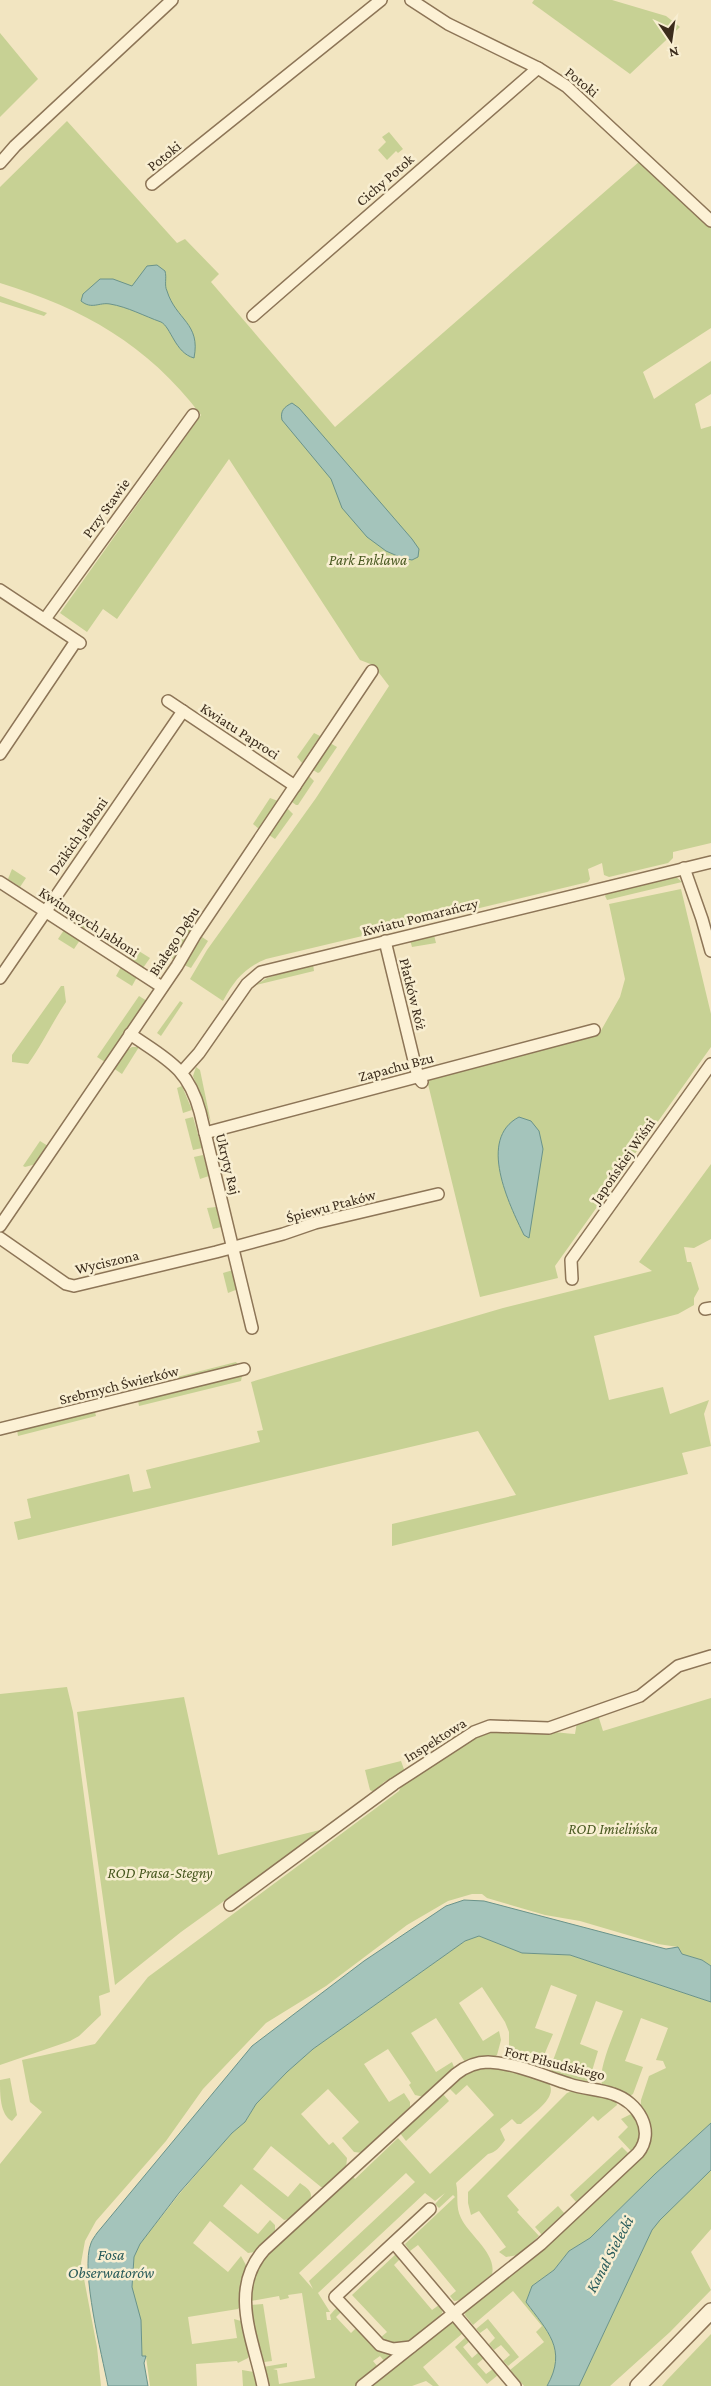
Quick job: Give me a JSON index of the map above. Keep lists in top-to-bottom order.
{
  "streets": {
    "street": [
      "Potoki",
      "Cichy Potok",
      "Przy Stawie",
      "Kwiatu Paproci",
      "Dzikich Jabłoni",
      "Kwiatu Pomarańczy",
      "Kwitnących Jabłoni",
      "Białego Dębu",
      "Płatków Róż",
      "Zapachu Bzu",
      "Japońskiej Wiśni",
      "Ukryty Raj",
      "Śpiewu Ptaków",
      "Wyciszona",
      "Srebrnych Świerków",
      "Inspektowa",
      "Fort Piłsudskiego"
    ]
  },
  "crossings": [
    ["Potoki", "Cichy Potok"],
    ["Kwiatu Paproci", "Dzikich Jabłoni"],
    ["Kwiatu Paproci", "Białego Dębu"],
    ["Dzikich Jabłoni", "Kwitnących Jabłoni"],
    ["Kwiatu Pomarańczy", "Płatków Róż"],
    ["Kwiatu Pomarańczy", "Ukryty Raj"],
    ["Kwitnących Jabłoni", "Białego Dębu"],
    ["Białego Dębu", "Ukryty Raj"],
    ["Płatków Róż", "Zapachu Bzu"],
    ["Zapachu Bzu", "Ukryty Raj"],
    ["Ukryty Raj", "Śpiewu Ptaków"],
    ["Ukryty Raj", "Wyciszona"],
    ["Śpiewu Ptaków", "Wyciszona"]
  ],
  "water": ["Fosa Obserwatorów", "Kanał Sielecki"],
  "parks": ["Park Enklawa", "ROD Imielińska", "ROD Prasa-Stegny"],
  "north": "bottom"
}
